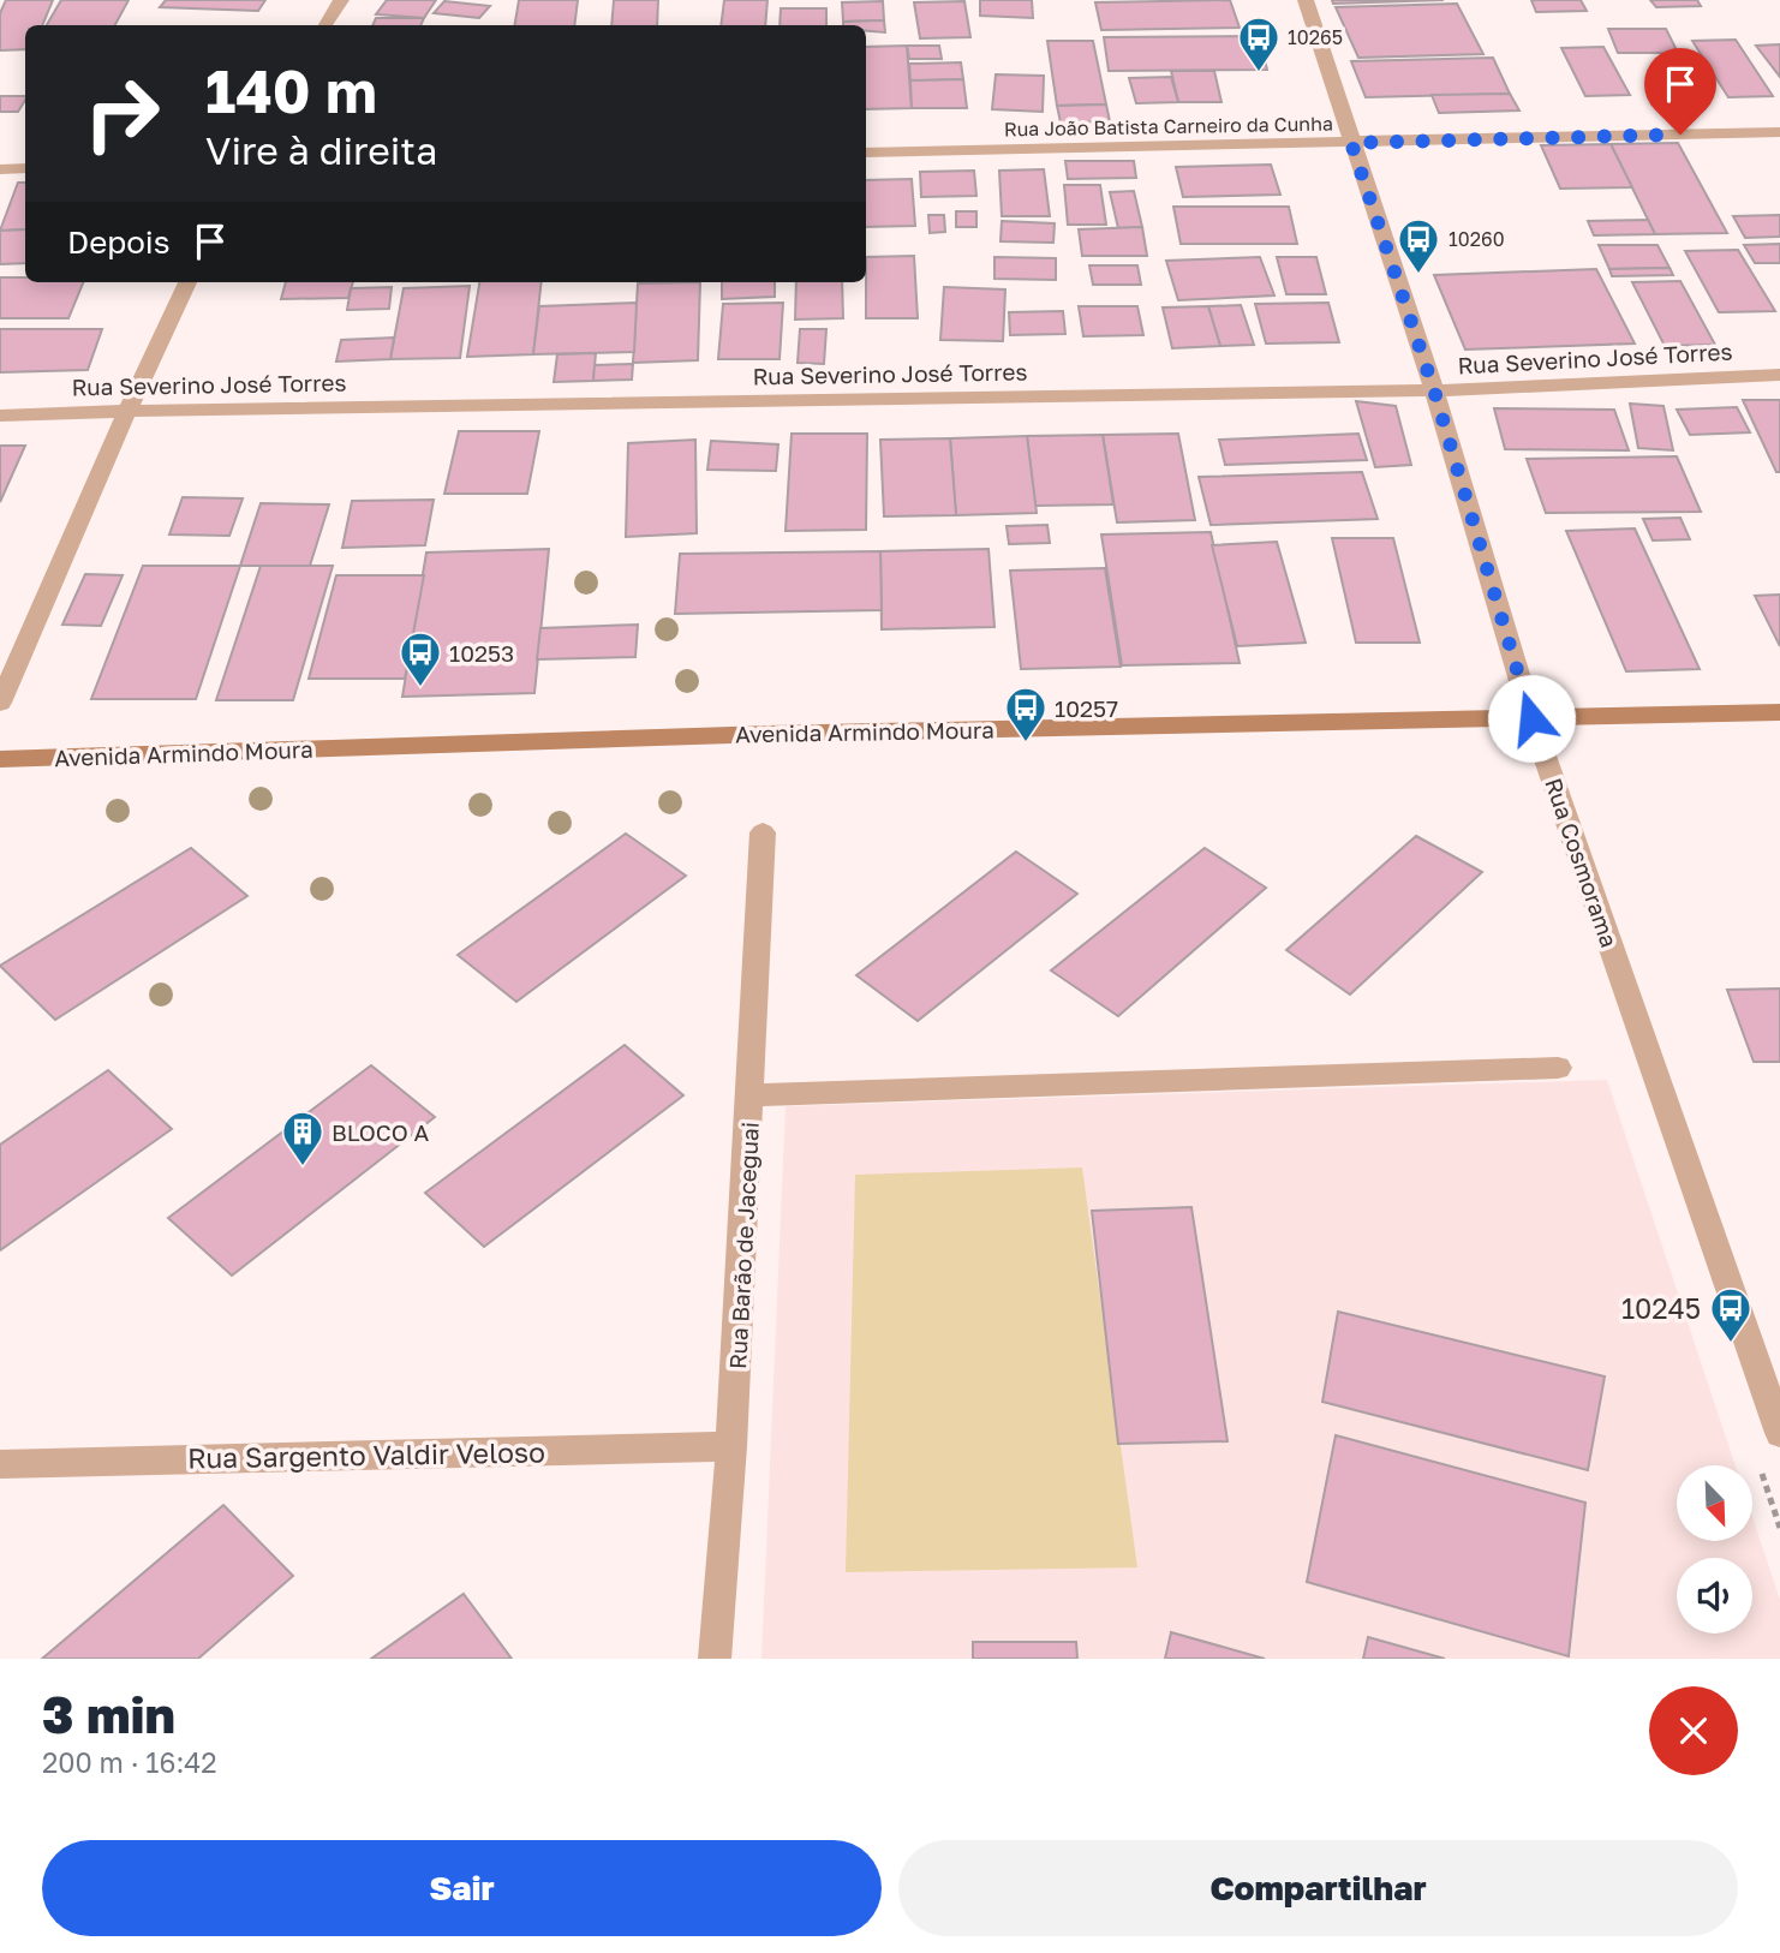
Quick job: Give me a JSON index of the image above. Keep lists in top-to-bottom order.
{
  "streets": {
    "main road": ["Avenida Armindo Moura"],
    "street": [
      "Rua João Batista Carneiro da Cunha",
      "Rua Severino José Torres",
      "Rua Cosmorama",
      "Rua Barão de Jaceguai",
      "Rua Sargento Valdir Veloso"
    ]
  },
  "crossings": [
    ["Rua João Batista Carneiro da Cunha", "Rua Cosmorama"],
    ["Rua Severino José Torres", "Rua Cosmorama"],
    ["Avenida Armindo Moura", "Rua Cosmorama"],
    ["Rua Barão de Jaceguai", "Rua Sargento Valdir Veloso"]
  ],
  "places": {
    "bus stop": [
      "10265",
      "10260",
      "10253",
      "10257",
      "10245"
    ],
    "building": ["BLOCO A"]
  },
  "north": "bottom right",
  "page": {
    "turn": ["140 m", "Vire à direita"],
    "then": "Depois",
    "heading": ["3 min", "200 m · 16:42"],
    "buttons": ["Sair", "Compartilhar"]
  }
}
